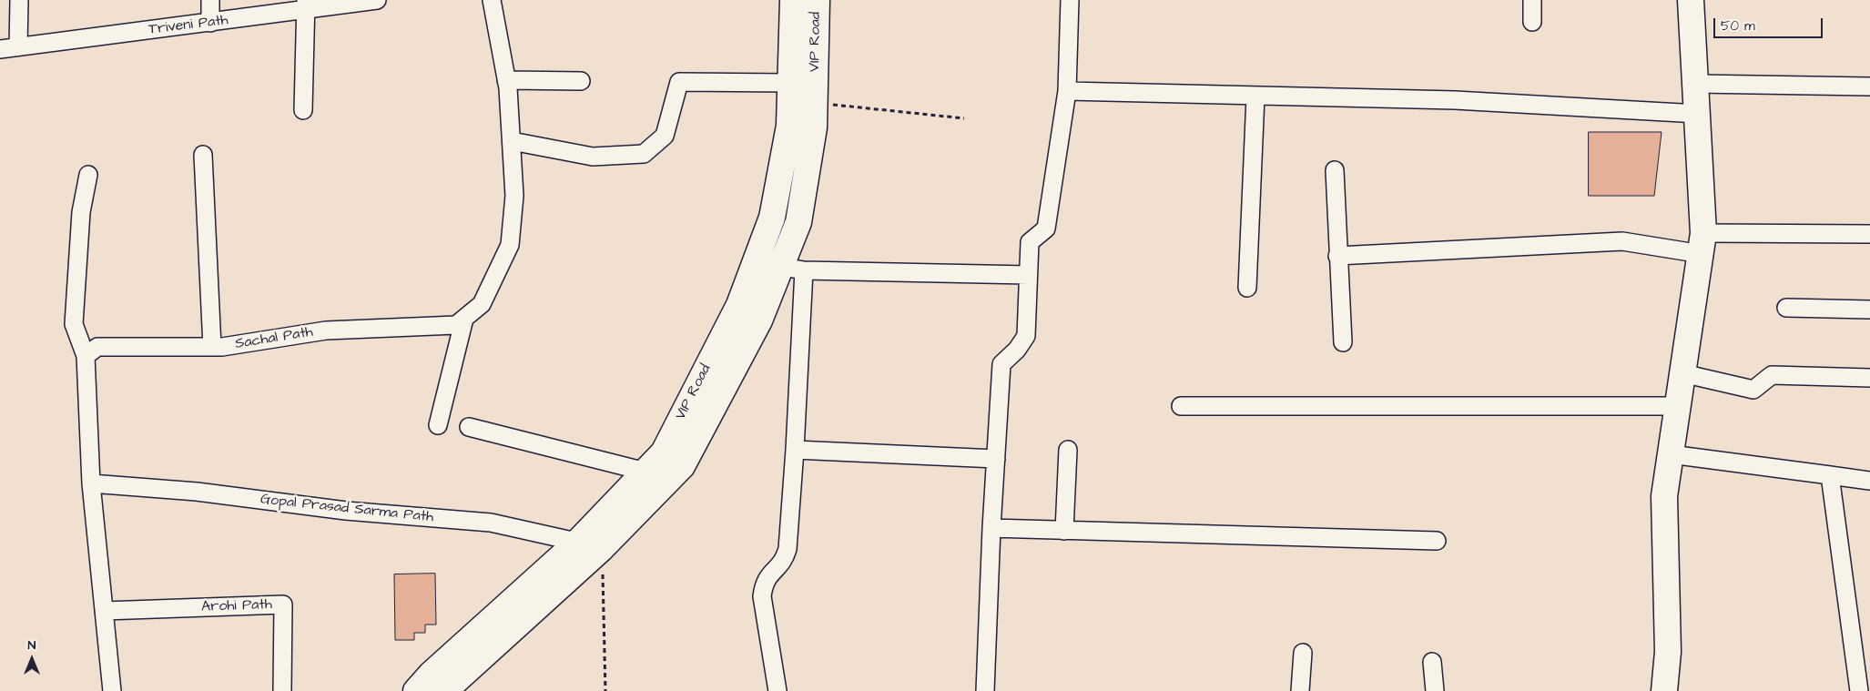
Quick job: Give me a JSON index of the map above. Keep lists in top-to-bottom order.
{
  "streets": {
    "main road": ["VIP Road"],
    "street": [
      "Triveni Path",
      "Sachal Path",
      "Gopal Prasad Sarma Path",
      "Arohi Path"
    ]
  },
  "crossings": [
    ["VIP Road", "Gopal Prasad Sarma Path"]
  ],
  "scale_bar": "50 m",
  "north": "top"
}
